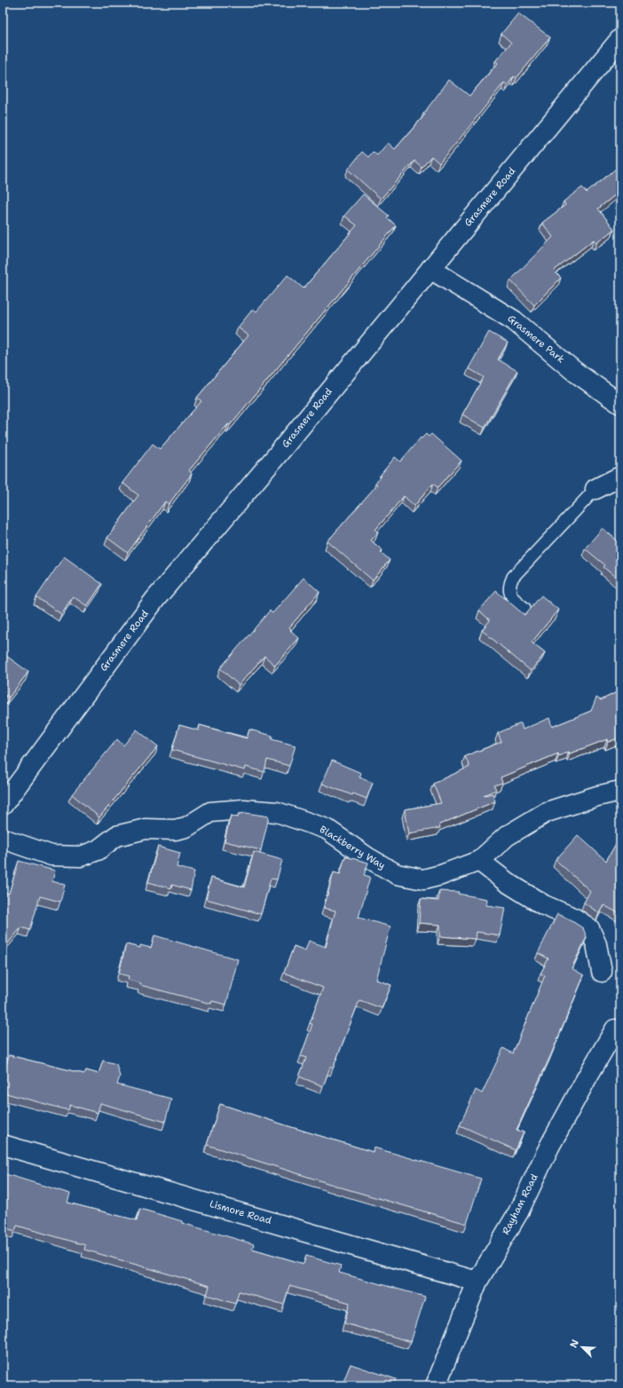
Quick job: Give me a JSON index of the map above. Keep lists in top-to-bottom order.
{
  "streets": {
    "street": [
      "Grasmere Road",
      "Grasmere Park",
      "Blackberry Way",
      "Rayham Road",
      "Lismore Road"
    ]
  },
  "crossings": [
    ["Grasmere Road", "Grasmere Park"],
    ["Rayham Road", "Lismore Road"]
  ],
  "north": "top left"
}
